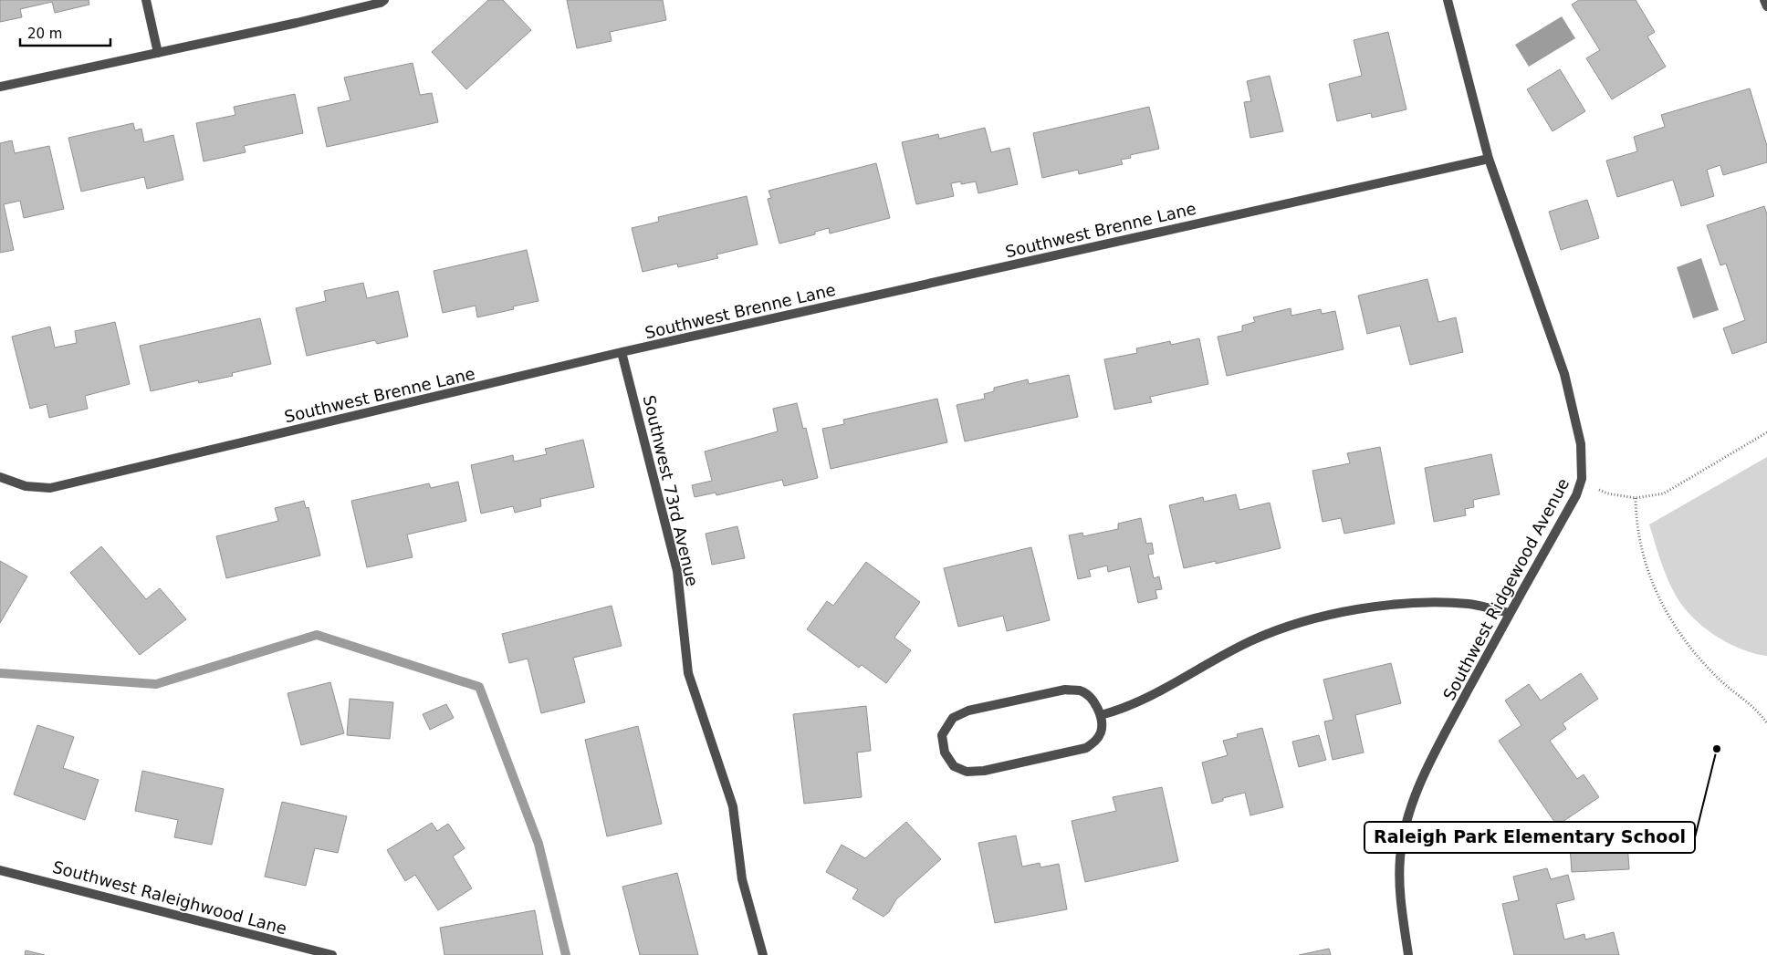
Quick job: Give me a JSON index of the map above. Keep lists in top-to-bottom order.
{
  "streets": {
    "street": [
      "Southwest Brenne Lane",
      "Southwest 73rd Avenue",
      "Southwest Ridgewood Avenue",
      "Southwest Raleighwood Lane"
    ]
  },
  "crossings": [
    ["Southwest Brenne Lane", "Southwest 73rd Avenue"],
    ["Southwest Brenne Lane", "Southwest Ridgewood Avenue"]
  ],
  "places": ["Raleigh Park Elementary School"],
  "scale_bar": "20 m"
}
